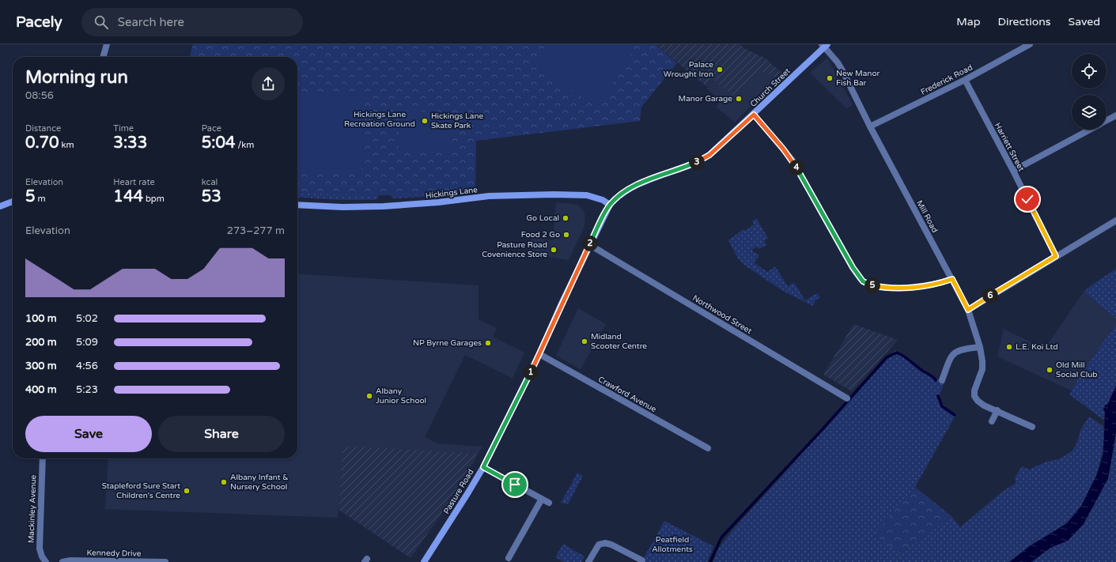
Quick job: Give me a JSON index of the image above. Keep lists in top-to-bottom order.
{
  "streets": {
    "main road": ["Church Street", "Hickings Lane", "Pasture Road"],
    "street": [
      "Frederick Road",
      "Harriett Street",
      "Mill Road",
      "Northwood Street",
      "Crawford Avenue",
      "Mackinley Avenue",
      "Kennedy Drive"
    ]
  },
  "crossings": [
    ["Frederick Road", "Harriett Street"],
    ["Frederick Road", "Mill Road"],
    ["Church Street", "Hickings Lane"],
    ["Church Street", "Mill Road"],
    ["Church Street", "Pasture Road"],
    ["Hickings Lane", "Pasture Road"],
    ["Northwood Street", "Pasture Road"],
    ["Crawford Avenue", "Pasture Road"]
  ],
  "parks": ["Hickings Lane Recreation Ground", "Peatfield Allotments"],
  "places": [
    "Palace Wrought Iron",
    "New Manor Fish Bar",
    "Manor Garage",
    "Hickings Lane Skate Park",
    "Go Local",
    "Food 2 Go",
    "Pasture Road Covenience Store",
    "Midland Scooter Centre",
    "NP Byrne Garages",
    "L.E. Koi Ltd",
    "Old Mill Social Club",
    "Albany Junior School",
    "Albany Infant & Nursery School",
    "Stapleford Sure Start Children's Centre"
  ],
  "page": {
    "header": "Pacely",
    "search": "Search here",
    "nav": ["Map", "Directions", "Saved"],
    "heading": ["Morning run", "08:56"],
    "stats": [
      ["Distance", "0.70 km"],
      ["Time", "3:33"],
      ["Pace", "5:04 /km"],
      ["Elevation", "5 m"],
      ["Heart rate", "144 bpm"],
      ["kcal", "53"]
    ],
    "pins": [
      "3",
      "4",
      "2",
      "5",
      "6",
      "1"
    ],
    "chart": ["Elevation", "273–277 m"],
    "list": [
      {
        "name": "100 m",
        "note": "5:02"
      },
      {
        "name": "200 m",
        "note": "5:09"
      },
      {
        "name": "300 m",
        "note": "4:56"
      },
      {
        "name": "400 m",
        "note": "5:23"
      }
    ],
    "buttons": ["Save", "Share"]
  }
}
